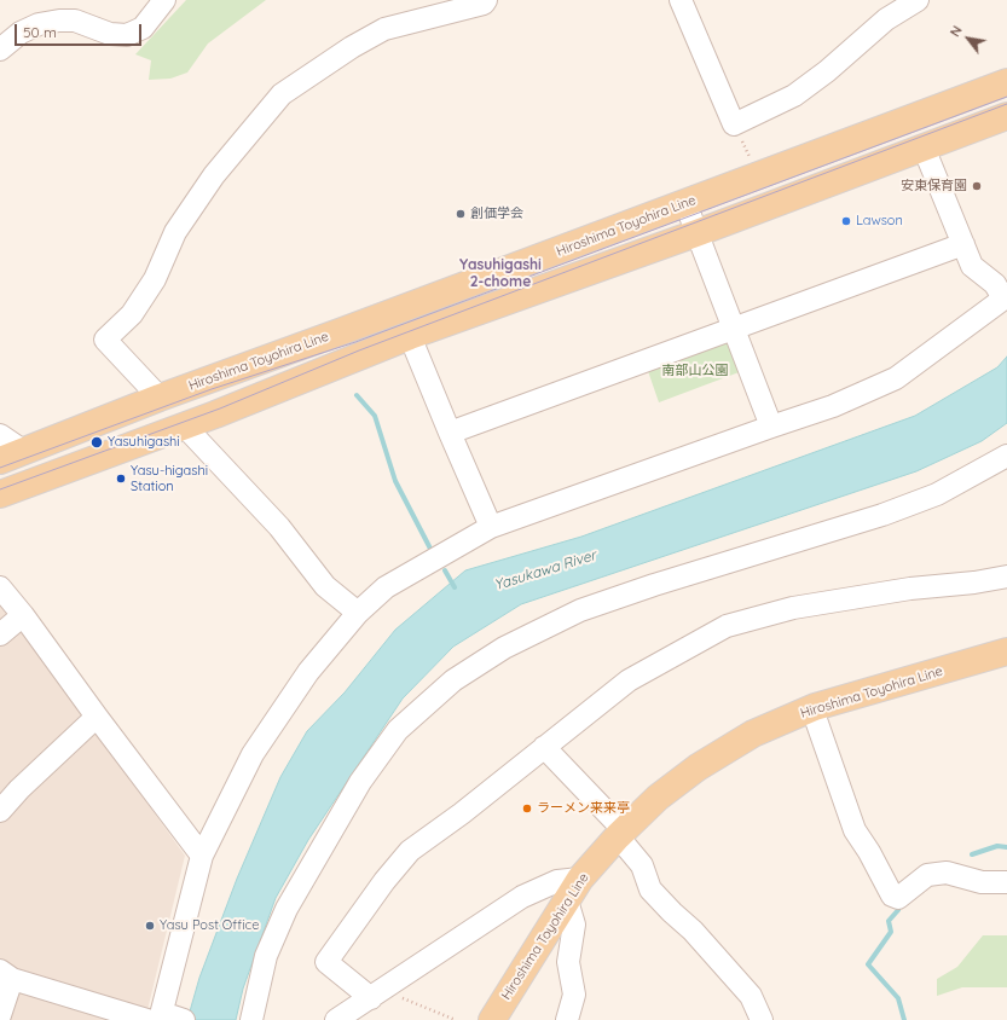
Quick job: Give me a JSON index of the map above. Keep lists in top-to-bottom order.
{
  "streets": {
    "main road": ["Hiroshima Toyohira Line"]
  },
  "districts": ["Yasuhigashi 2-chome"],
  "water": ["Yasukawa River"],
  "parks": ["南部山公園"],
  "places": [
    "安東保育園",
    "創価学会",
    "Lawson",
    "Yasuhigashi",
    "Yasu-higashi Station",
    "ラーメン来来亭",
    "Yasu Post Office"
  ],
  "scale_bar": "50 m",
  "north": "top left"
}
